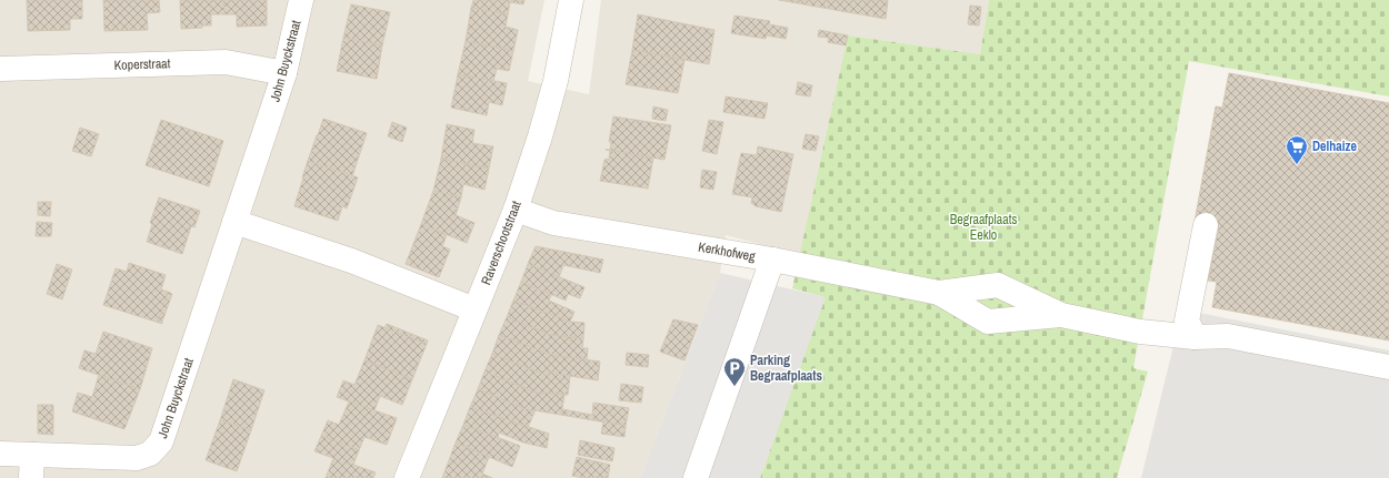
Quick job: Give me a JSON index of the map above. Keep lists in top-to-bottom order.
{
  "streets": {
    "street": [
      "John Buyckstraat",
      "Koperstraat",
      "Raverschootstraat",
      "Kerkhofweg"
    ]
  },
  "crossings": [
    ["John Buyckstraat", "Koperstraat"],
    ["Raverschootstraat", "Kerkhofweg"]
  ],
  "parks": ["Begraafplaats Eeklo"],
  "places": {
    "supermarket": ["Delhaize"],
    "parking": ["Parking Begraafplaats"]
  }
}
